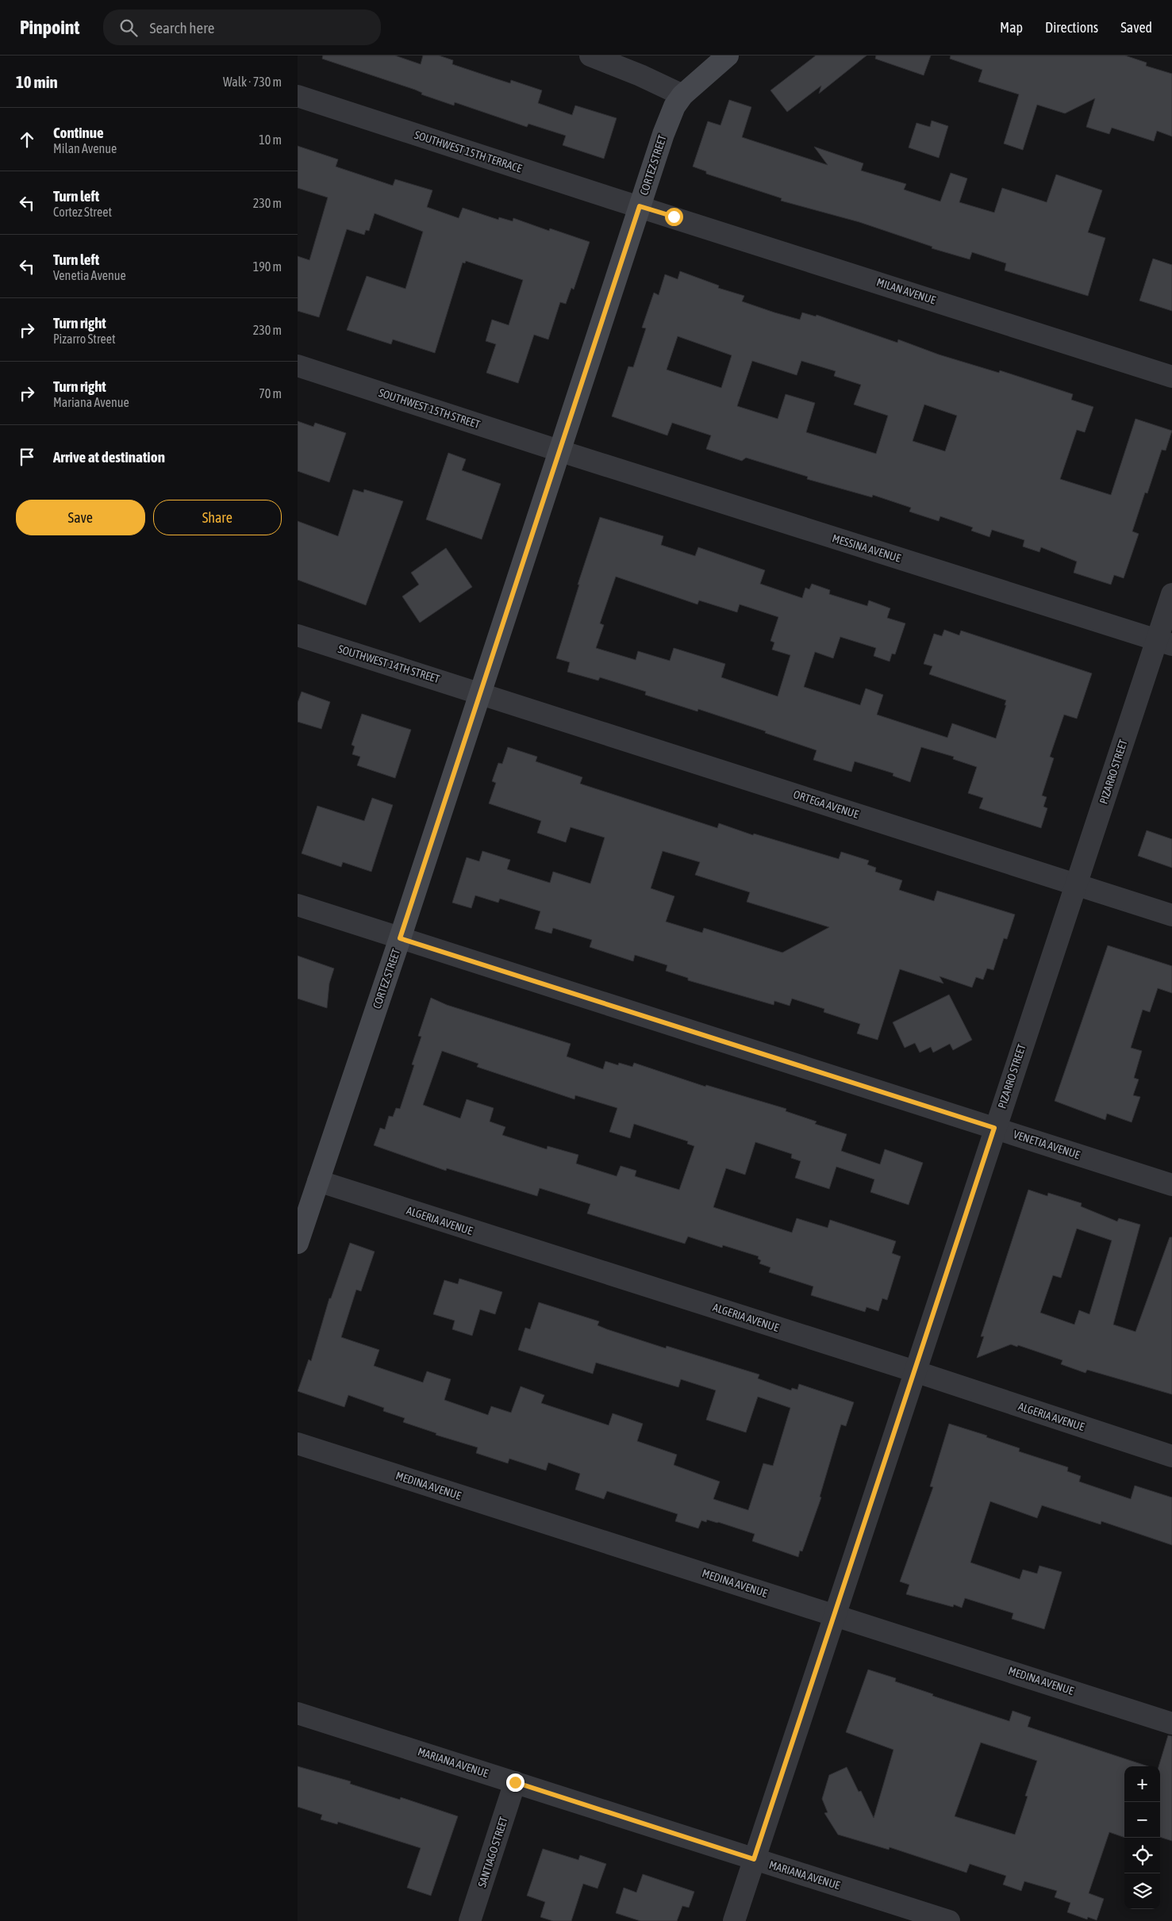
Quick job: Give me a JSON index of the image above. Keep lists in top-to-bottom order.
{
  "streets": {
    "street": [
      "SOUTHWEST 15TH TERRACE",
      "CORTEZ STREET",
      "MILAN AVENUE",
      "SOUTHWEST 15TH STREET",
      "MESSINA AVENUE",
      "SOUTHWEST 14TH STREET",
      "PIZARRO STREET",
      "ORTEGA AVENUE",
      "VENETIA AVENUE",
      "ALGERIA AVENUE",
      "MEDINA AVENUE",
      "MARIANA AVENUE",
      "SANTIAGO STREET"
    ]
  },
  "crossings": [
    ["SOUTHWEST 15TH TERRACE", "CORTEZ STREET"],
    ["SOUTHWEST 15TH TERRACE", "MILAN AVENUE"],
    ["CORTEZ STREET", "MILAN AVENUE"],
    ["CORTEZ STREET", "SOUTHWEST 15TH STREET"],
    ["CORTEZ STREET", "MESSINA AVENUE"],
    ["CORTEZ STREET", "SOUTHWEST 14TH STREET"],
    ["CORTEZ STREET", "ORTEGA AVENUE"],
    ["CORTEZ STREET", "VENETIA AVENUE"],
    ["CORTEZ STREET", "ALGERIA AVENUE"],
    ["SOUTHWEST 15TH STREET", "MESSINA AVENUE"],
    ["MESSINA AVENUE", "PIZARRO STREET"],
    ["SOUTHWEST 14TH STREET", "ORTEGA AVENUE"],
    ["PIZARRO STREET", "ORTEGA AVENUE"],
    ["PIZARRO STREET", "VENETIA AVENUE"],
    ["PIZARRO STREET", "ALGERIA AVENUE"],
    ["PIZARRO STREET", "MEDINA AVENUE"],
    ["PIZARRO STREET", "MARIANA AVENUE"],
    ["MARIANA AVENUE", "SANTIAGO STREET"]
  ],
  "page": {
    "header": "Pinpoint",
    "search": "Search here",
    "nav": ["Map", "Directions", "Saved"],
    "heading": ["10 min", "Walk · 730 m"],
    "list": [
      ["Continue", "Milan Avenue", "10 m"],
      ["Turn left", "Cortez Street", "230 m"],
      ["Turn left", "Venetia Avenue", "190 m"],
      ["Turn right", "Pizarro Street", "230 m"],
      ["Turn right", "Mariana Avenue", "70 m"],
      "Arrive at destination"
    ],
    "buttons": ["Save", "Share"],
    "map_buttons": ["+", "−"]
  }
}
